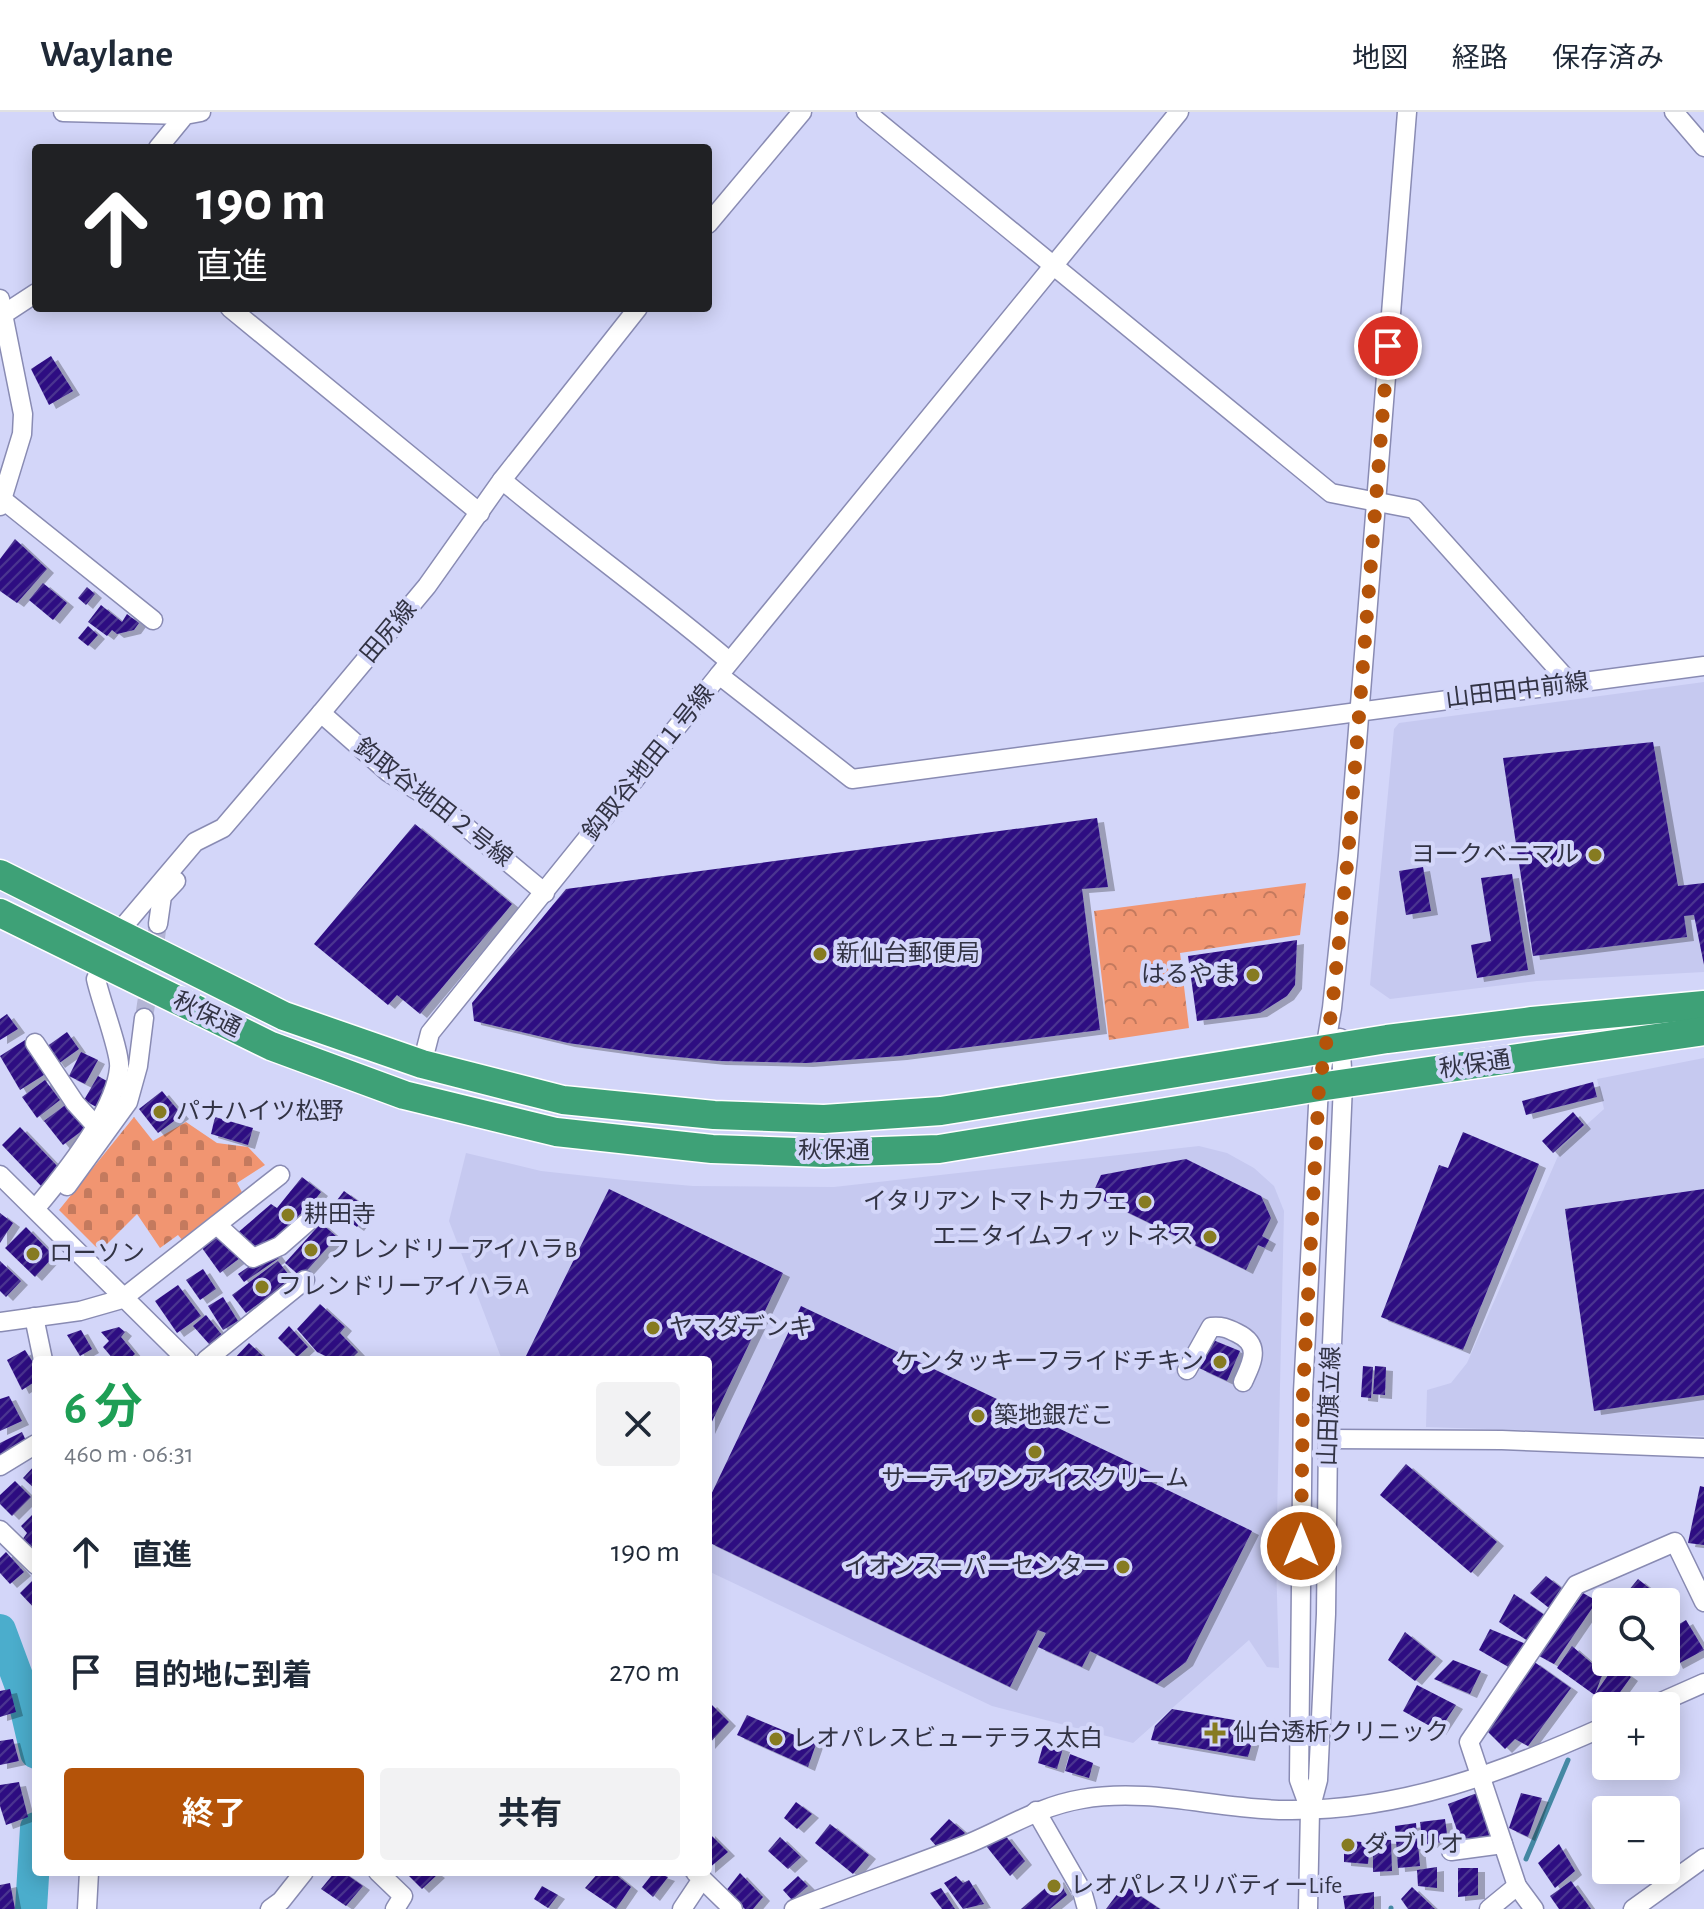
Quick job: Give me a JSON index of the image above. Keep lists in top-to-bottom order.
{
  "streets": {
    "highway": ["秋保通"],
    "street": [
      "田尻線",
      "山田田中前線",
      "鈎取谷地田１号線",
      "鈎取谷地田２号線",
      "山田旗立線"
    ]
  },
  "crossings": [
    ["田尻線", "鈎取谷地田２号線"],
    ["田尻線", "秋保通"],
    ["山田田中前線", "鈎取谷地田１号線"],
    ["山田田中前線", "山田旗立線"],
    ["鈎取谷地田１号線", "鈎取谷地田２号線"],
    ["鈎取谷地田１号線", "秋保通"],
    ["秋保通", "山田旗立線"]
  ],
  "places": {
    "other": [
      "ヨークベニマル",
      "新仙台郵便局",
      "はるやま",
      "パナハイツ松野",
      "イタリアン トマトカフェ",
      "耕田寺",
      "エニタイムフィットネス",
      "フレンドリーアイハラB",
      "ローソン",
      "フレンドリーアイハラA",
      "ヤマダデンキ",
      "ケンタッキーフライドチキン",
      "築地銀だこ",
      "サーティワンアイスクリーム",
      "イオンスーパーセンター",
      "レオパレスビューテラス太白",
      "ダ ブリオ",
      "レオパレスリバティーLife"
    ],
    "health": ["仙台透析クリニック"]
  },
  "page": {
    "header": "Waylane",
    "nav": ["地図", "経路", "保存済み"],
    "turn": ["190 m", "直進"],
    "heading": ["6 分", "460 m · 06:31"],
    "list": [
      {
        "name": "直進",
        "value": "190 m"
      },
      {
        "name": "目的地に到着",
        "value": "270 m"
      }
    ],
    "map_buttons": ["+", "−"],
    "buttons": ["終了", "共有"]
  }
}
